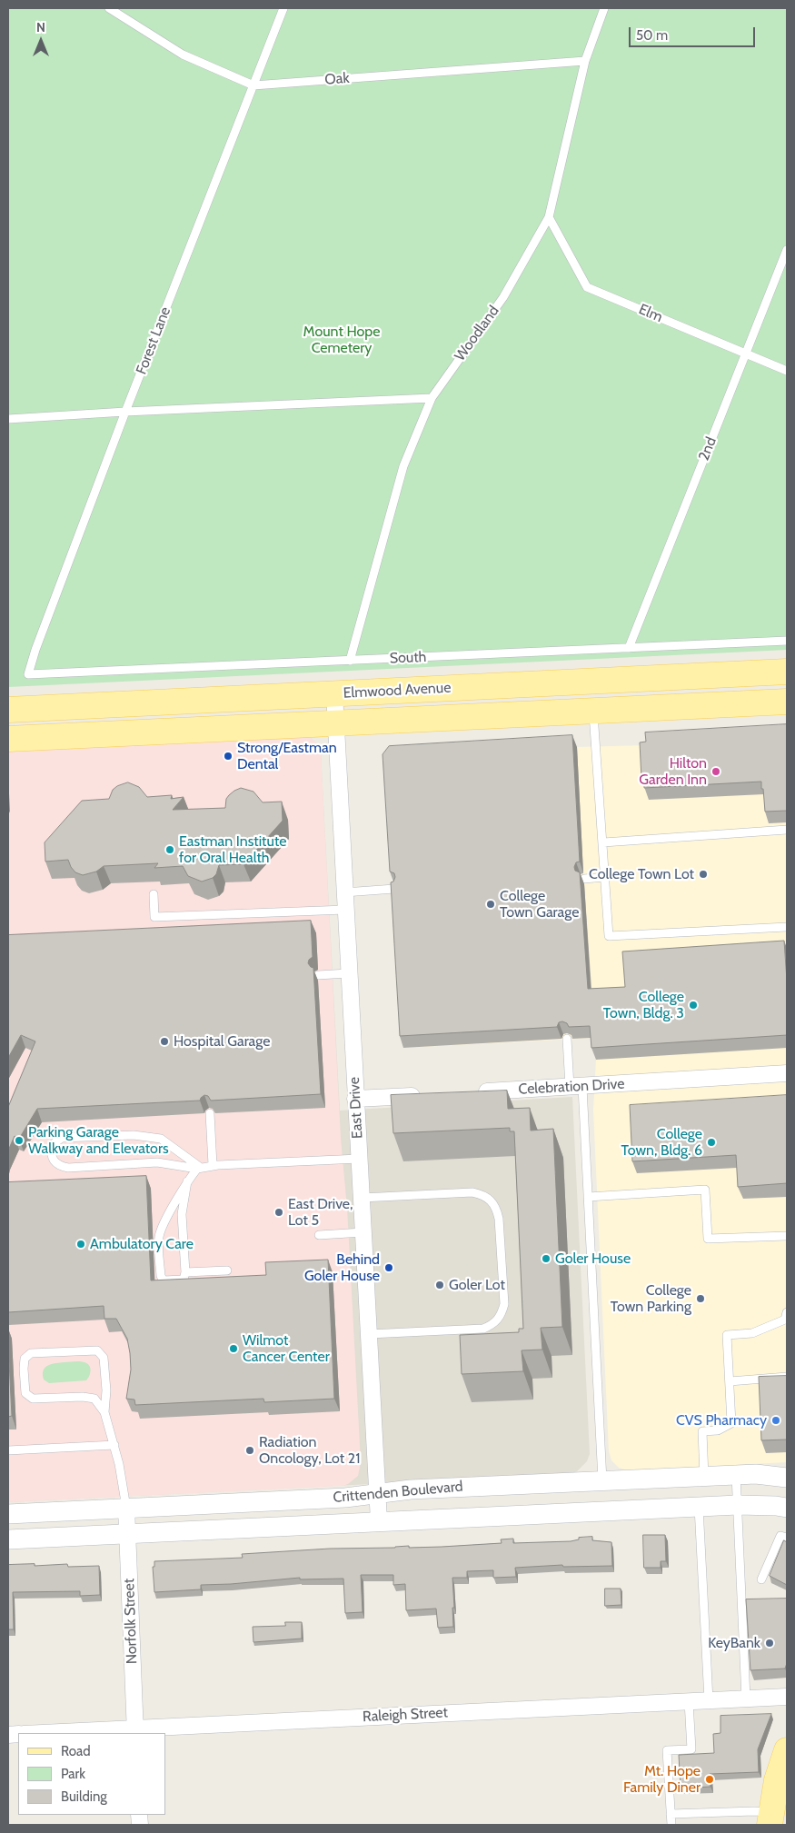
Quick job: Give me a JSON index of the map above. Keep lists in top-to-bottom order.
{
  "streets": {
    "main road": ["Elmwood Avenue"],
    "street": [
      "Celebration Drive",
      "East Drive",
      "Crittenden Boulevard",
      "Norfolk Street",
      "Raleigh Street"
    ],
    "lane": [
      "Oak",
      "Elm",
      "Woodland",
      "Forest Lane",
      "2nd",
      "South"
    ]
  },
  "crossings": [
    ["Oak", "Woodland"],
    ["Oak", "Forest Lane"],
    ["Elm", "Woodland"],
    ["Elm", "2nd"],
    ["Woodland", "South"],
    ["Forest Lane", "South"],
    ["2nd", "South"],
    ["Elmwood Avenue", "East Drive"],
    ["East Drive", "Crittenden Boulevard"],
    ["Crittenden Boulevard", "Norfolk Street"],
    ["Norfolk Street", "Raleigh Street"]
  ],
  "parks": ["Mount Hope Cemetery"],
  "places": [
    "Strong/Eastman Dental",
    "Hilton Garden Inn",
    "Eastman Institute for Oral Health",
    "College Town Lot",
    "College Town Garage",
    "College Town, Bldg. 3",
    "Hospital Garage",
    "Parking Garage Walkway and Elevators",
    "College Town, Bldg. 6",
    "East Drive, Lot 5",
    "Ambulatory Care",
    "Goler House",
    "Behind Goler House",
    "Goler Lot",
    "College Town Parking",
    "Wilmot Cancer Center",
    "CVS Pharmacy",
    "Radiation Oncology, Lot 21",
    "KeyBank",
    "Mt. Hope Family Diner"
  ],
  "legend": ["Road", "Park", "Building"],
  "scale_bar": "50 m",
  "north": "top"
}
